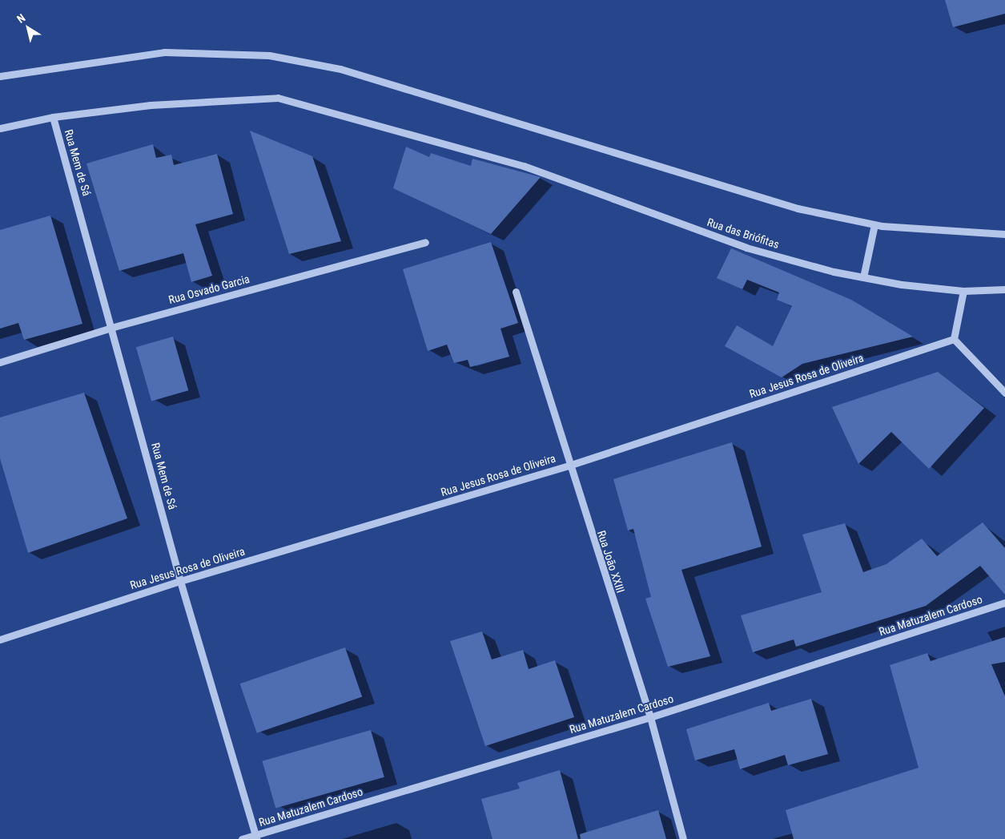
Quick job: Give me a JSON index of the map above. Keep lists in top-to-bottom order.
{
  "streets": {
    "street": [
      "Rua Mem de Sá",
      "Rua das Briófitas",
      "Rua Osvado Garcia",
      "Rua Jesus Rosa de Oliveira",
      "Rua João XXIII",
      "Rua Matuzalem Cardoso"
    ]
  },
  "crossings": [
    ["Rua Mem de Sá", "Rua das Briófitas"],
    ["Rua Mem de Sá", "Rua Osvado Garcia"],
    ["Rua Mem de Sá", "Rua Jesus Rosa de Oliveira"],
    ["Rua Mem de Sá", "Rua Matuzalem Cardoso"],
    ["Rua Jesus Rosa de Oliveira", "Rua João XXIII"],
    ["Rua João XXIII", "Rua Matuzalem Cardoso"]
  ],
  "north": "top left"
}
